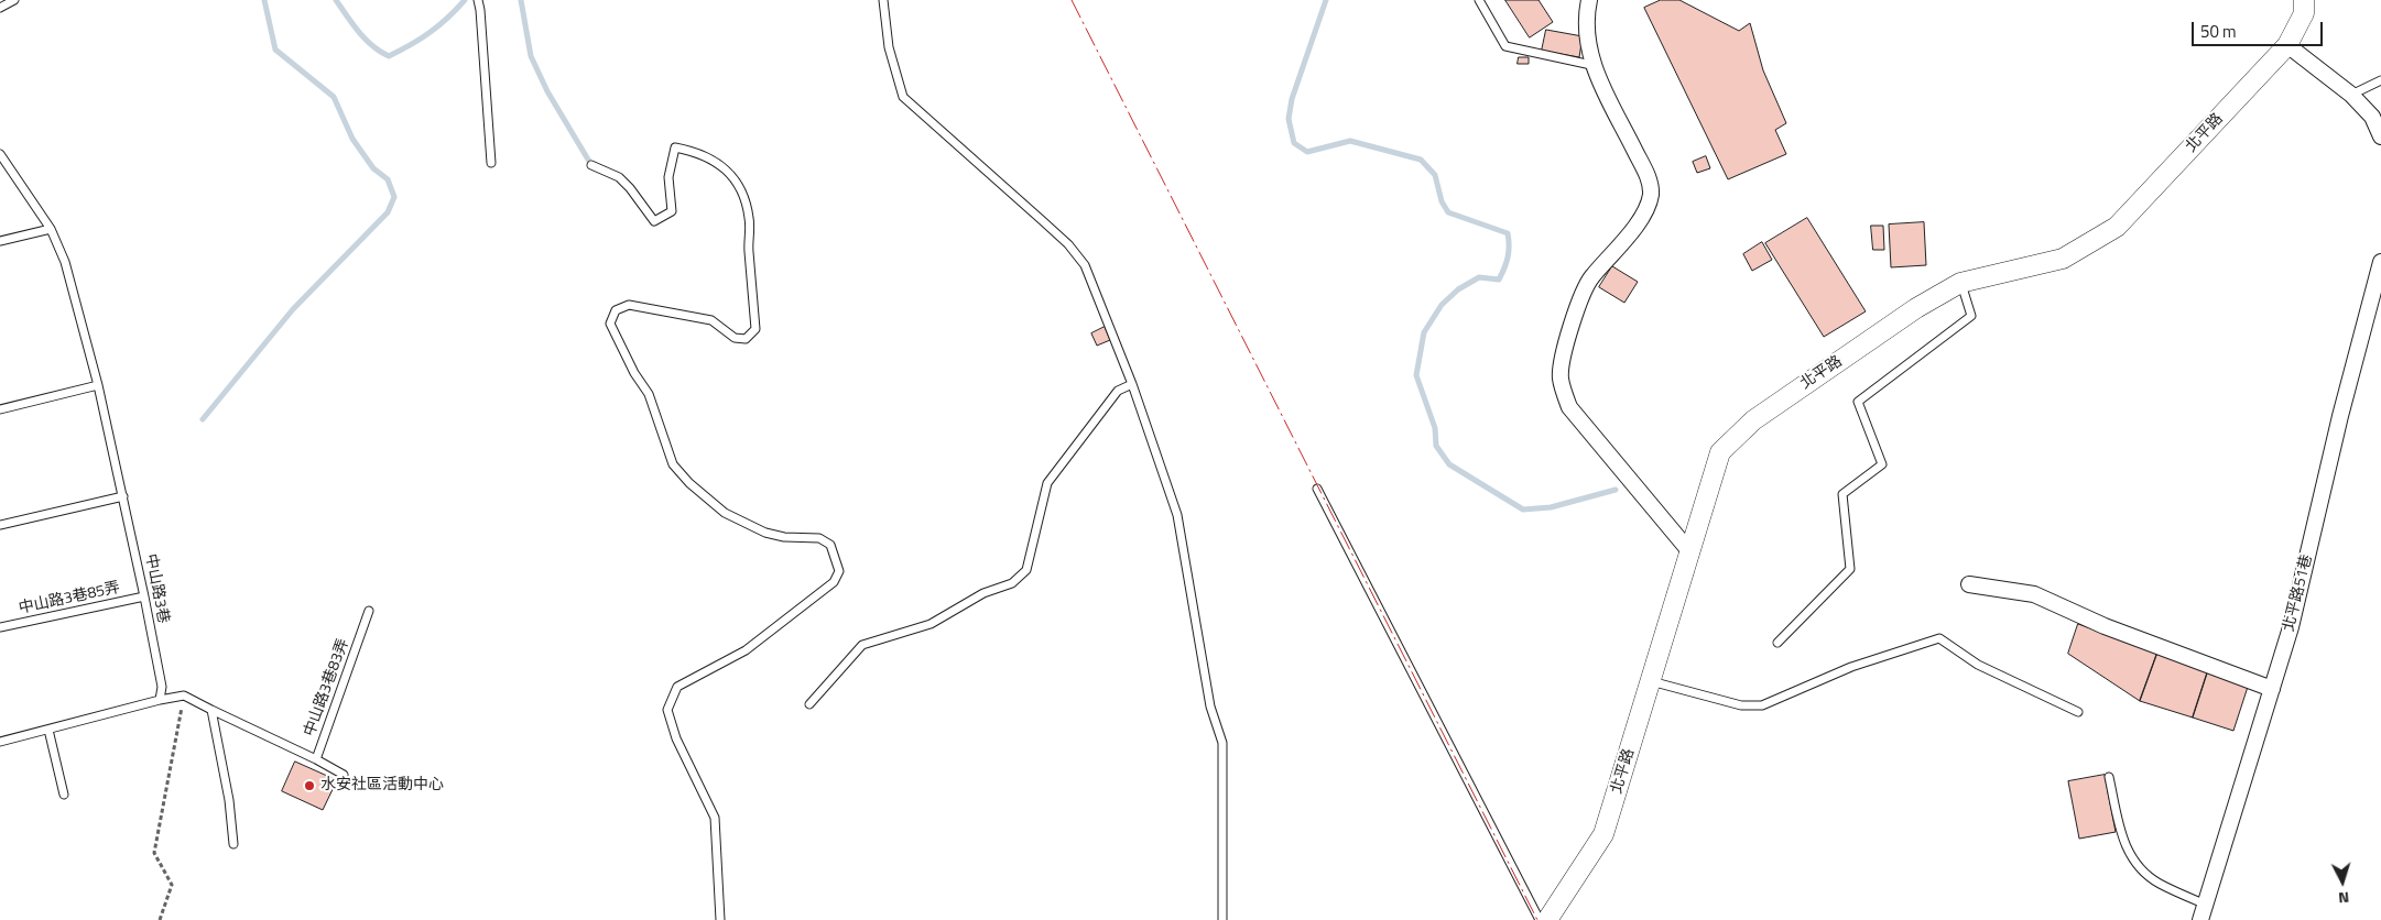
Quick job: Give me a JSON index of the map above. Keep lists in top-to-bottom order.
{
  "streets": {
    "street": ["北平路", "北平路51巷"],
    "lane": ["中山路3巷", "中山路3巷85弄", "中山路3巷83弄"]
  },
  "crossings": [
    ["中山路3巷", "中山路3巷85弄"]
  ],
  "places": ["水安社區活動中心"],
  "scale_bar": "50 m",
  "north": "bottom"
}
